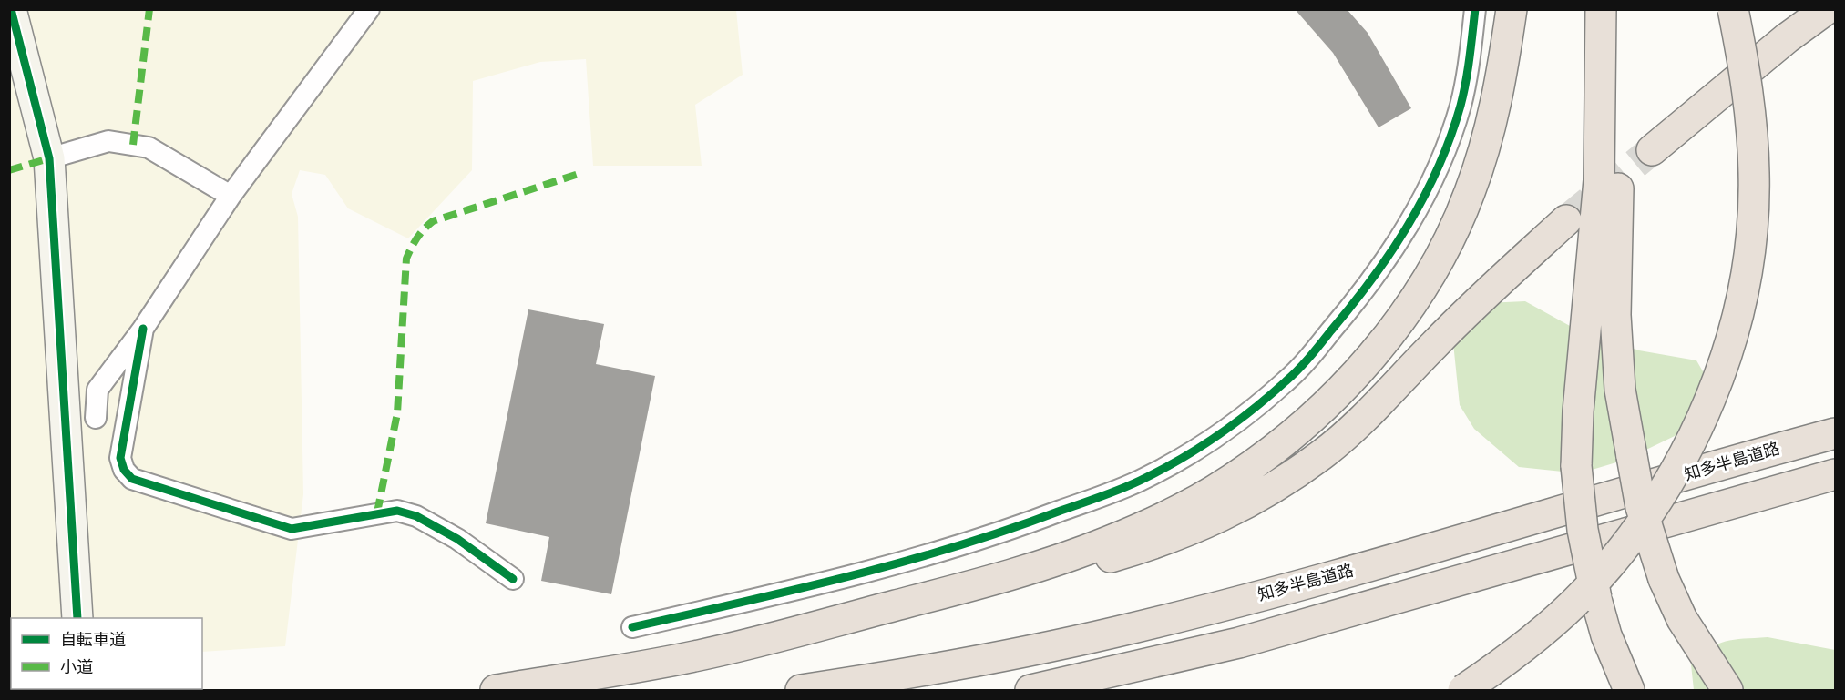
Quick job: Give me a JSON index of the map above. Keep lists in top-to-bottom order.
{
  "streets": {
    "highway": ["知多半島道路"]
  },
  "legend": ["自転車道", "小道"]
}
